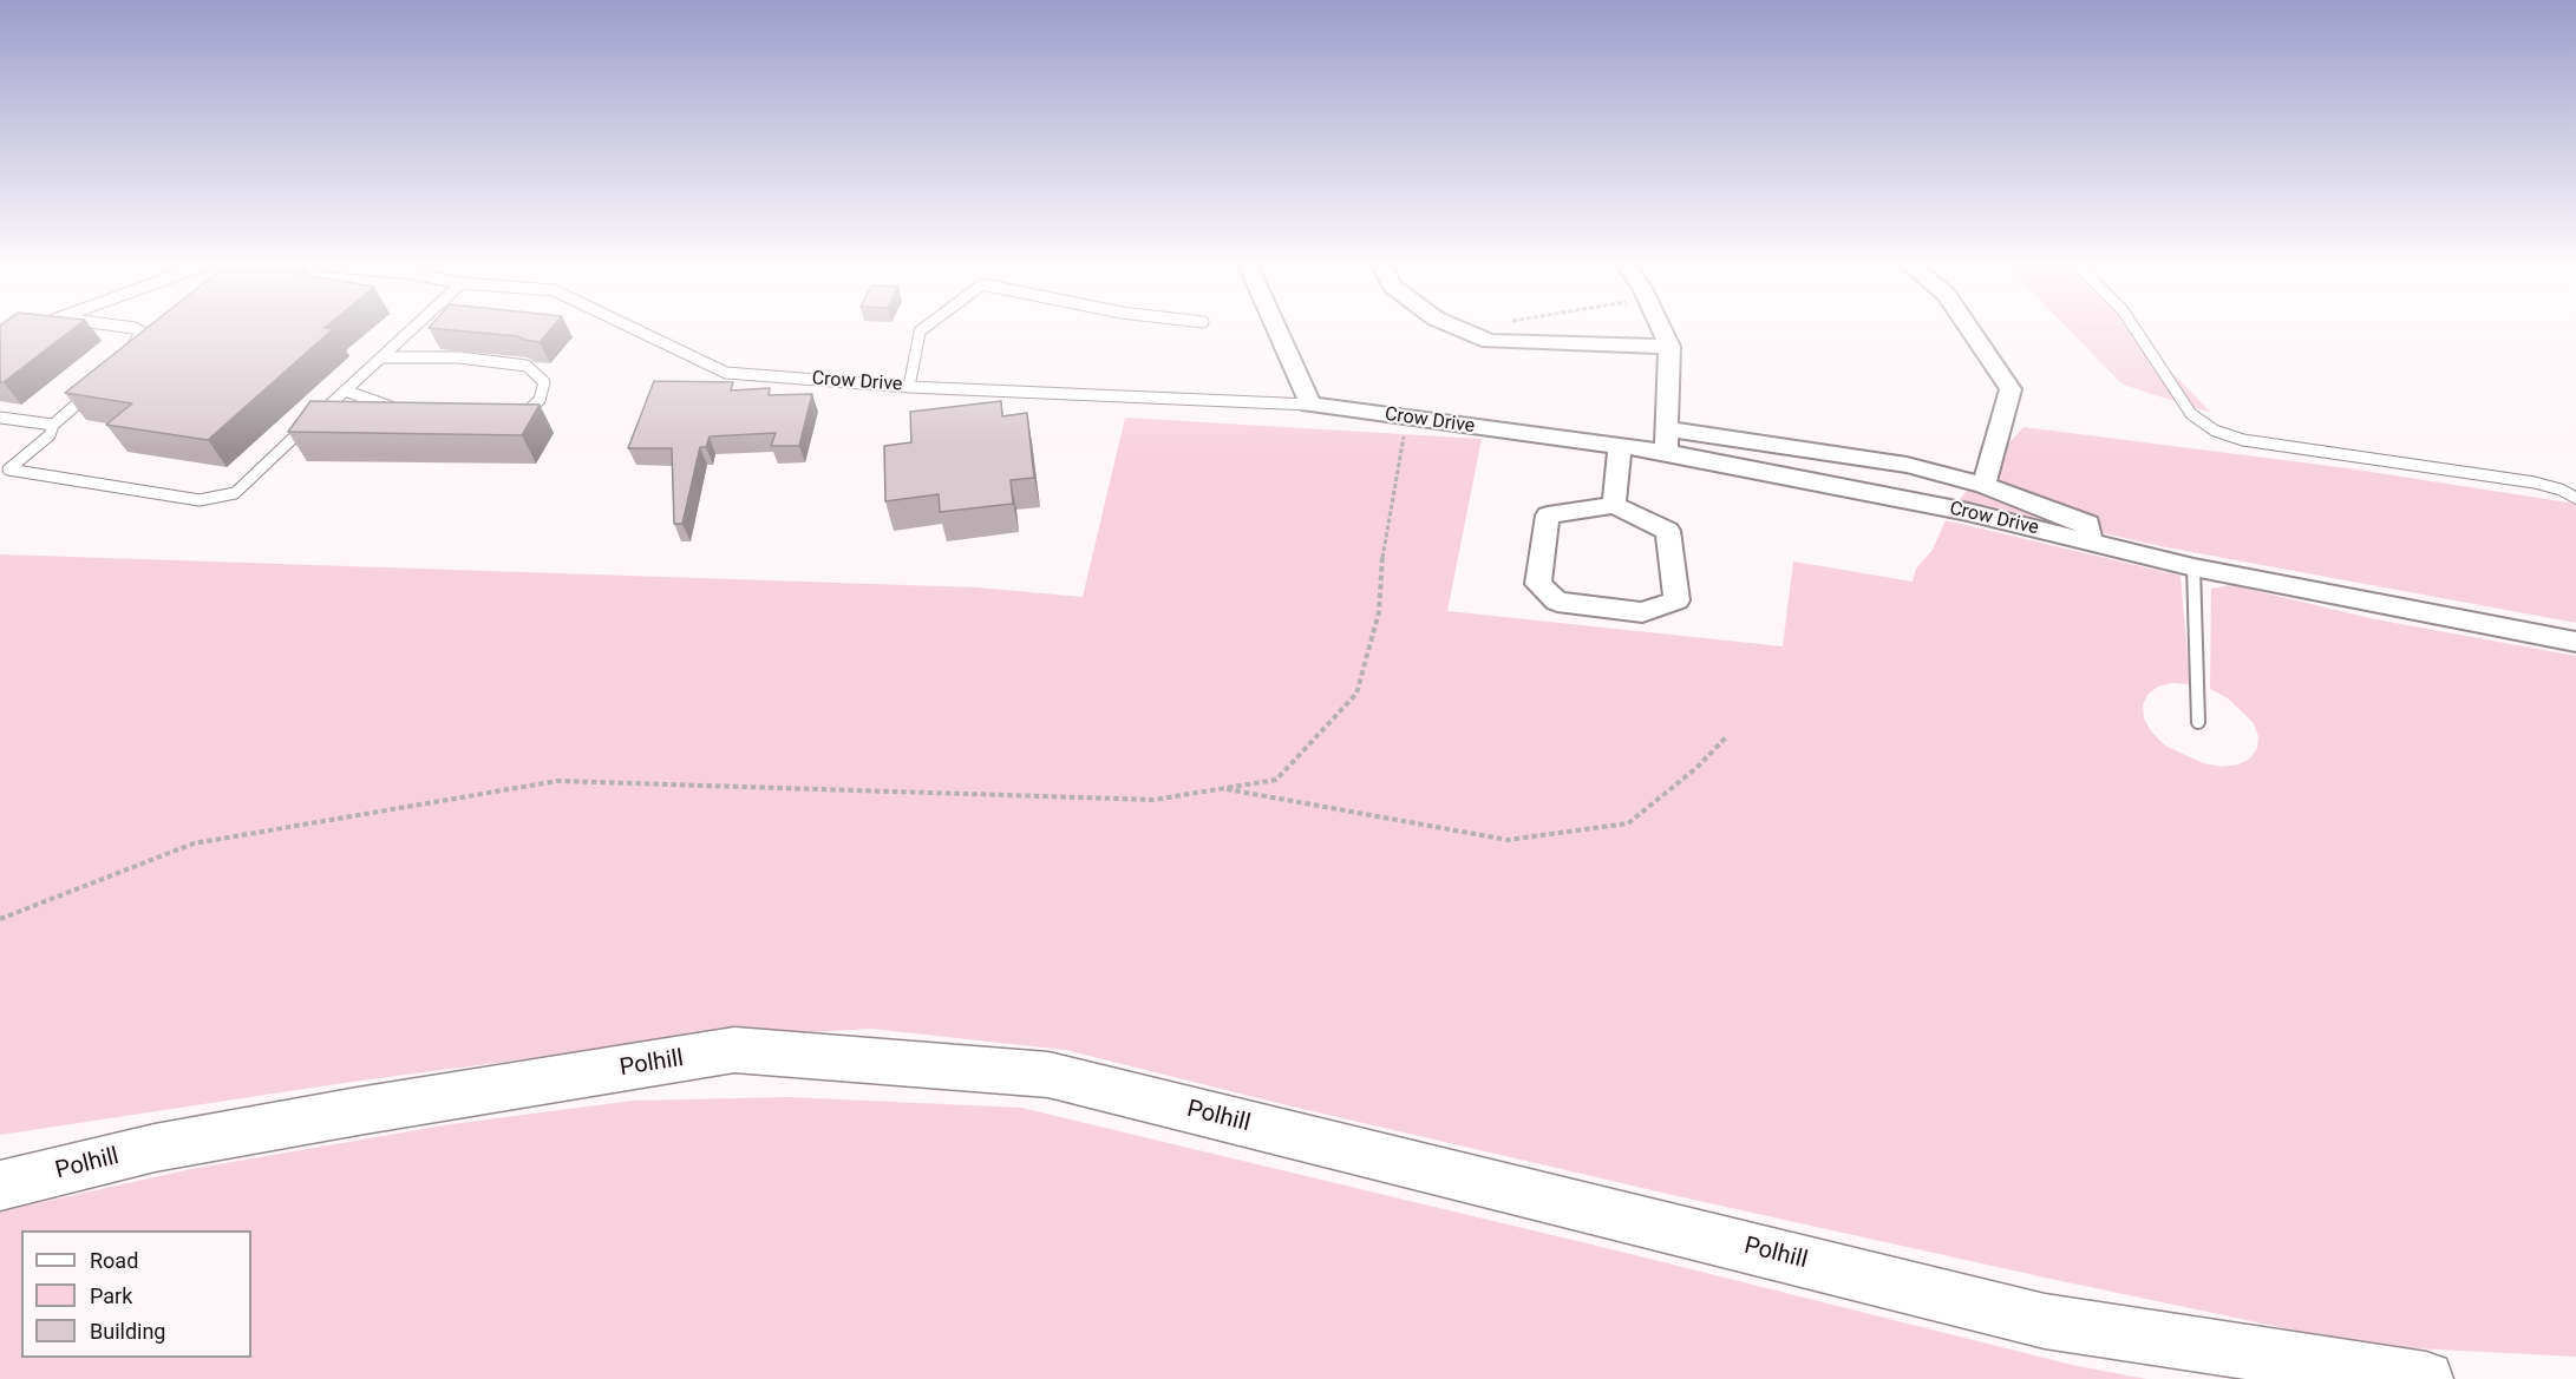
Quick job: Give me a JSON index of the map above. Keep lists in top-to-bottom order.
{
  "streets": {
    "main road": ["Polhill"],
    "street": ["Crow Drive"]
  },
  "legend": ["Road", "Park", "Building"]
}
